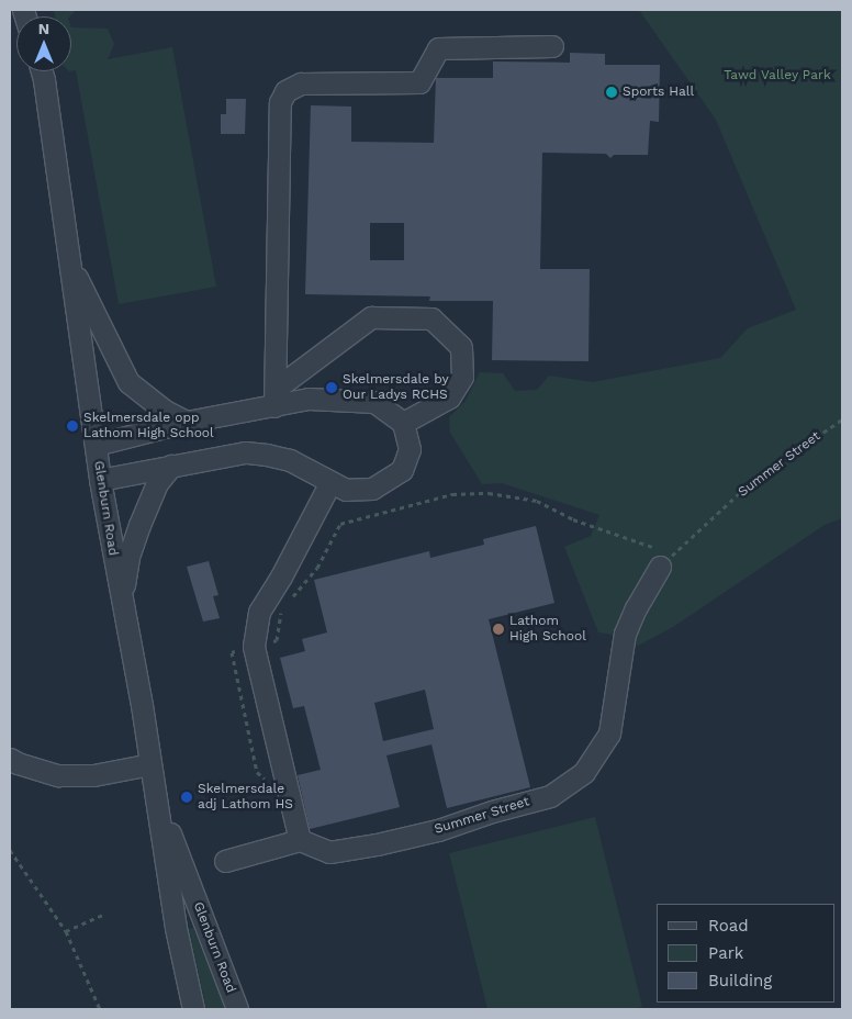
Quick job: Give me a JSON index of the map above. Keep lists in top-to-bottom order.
{
  "streets": {
    "street": ["Summer Street", "Glenburn Road"]
  },
  "parks": ["Tawd Valley Park"],
  "places": [
    "Sports Hall",
    "Skelmersdale by Our Ladys RCHS",
    "Skelmersdale opp Lathom High School",
    "Lathom High School",
    "Skelmersdale adj Lathom HS"
  ],
  "legend": ["Road", "Park", "Building"],
  "north": "top"
}
